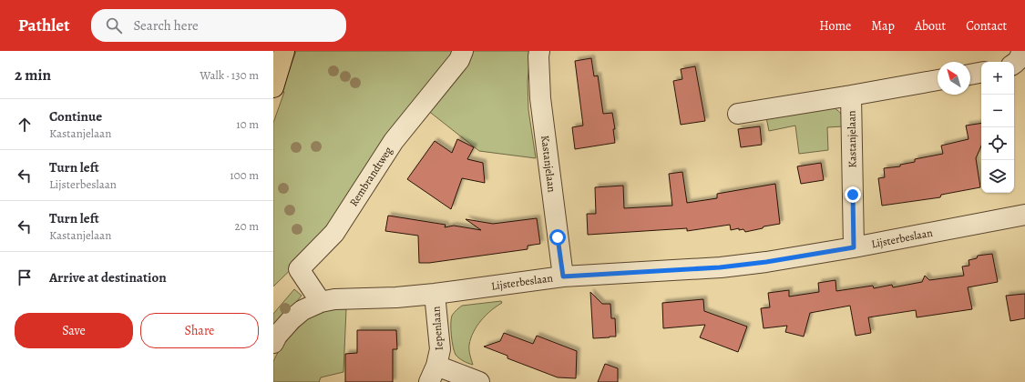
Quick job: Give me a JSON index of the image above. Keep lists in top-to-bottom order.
{
  "streets": {
    "street": [
      "Kastanjelaan",
      "Rembrandtweg",
      "Lijsterbeslaan",
      "Iepenlaan"
    ]
  },
  "crossings": [
    ["Kastanjelaan", "Lijsterbeslaan"],
    ["Rembrandtweg", "Lijsterbeslaan"],
    ["Lijsterbeslaan", "Iepenlaan"]
  ],
  "north": "top left",
  "page": {
    "header": "Pathlet",
    "search": "Search here",
    "nav": [
      "Home",
      "Map",
      "About",
      "Contact"
    ],
    "heading": ["2 min", "Walk · 130 m"],
    "map_buttons": ["+", "−"],
    "list": [
      ["Continue", "Kastanjelaan", "10 m"],
      ["Turn left", "Lijsterbeslaan", "100 m"],
      ["Turn left", "Kastanjelaan", "20 m"],
      "Arrive at destination"
    ],
    "buttons": ["Save", "Share"]
  }
}
